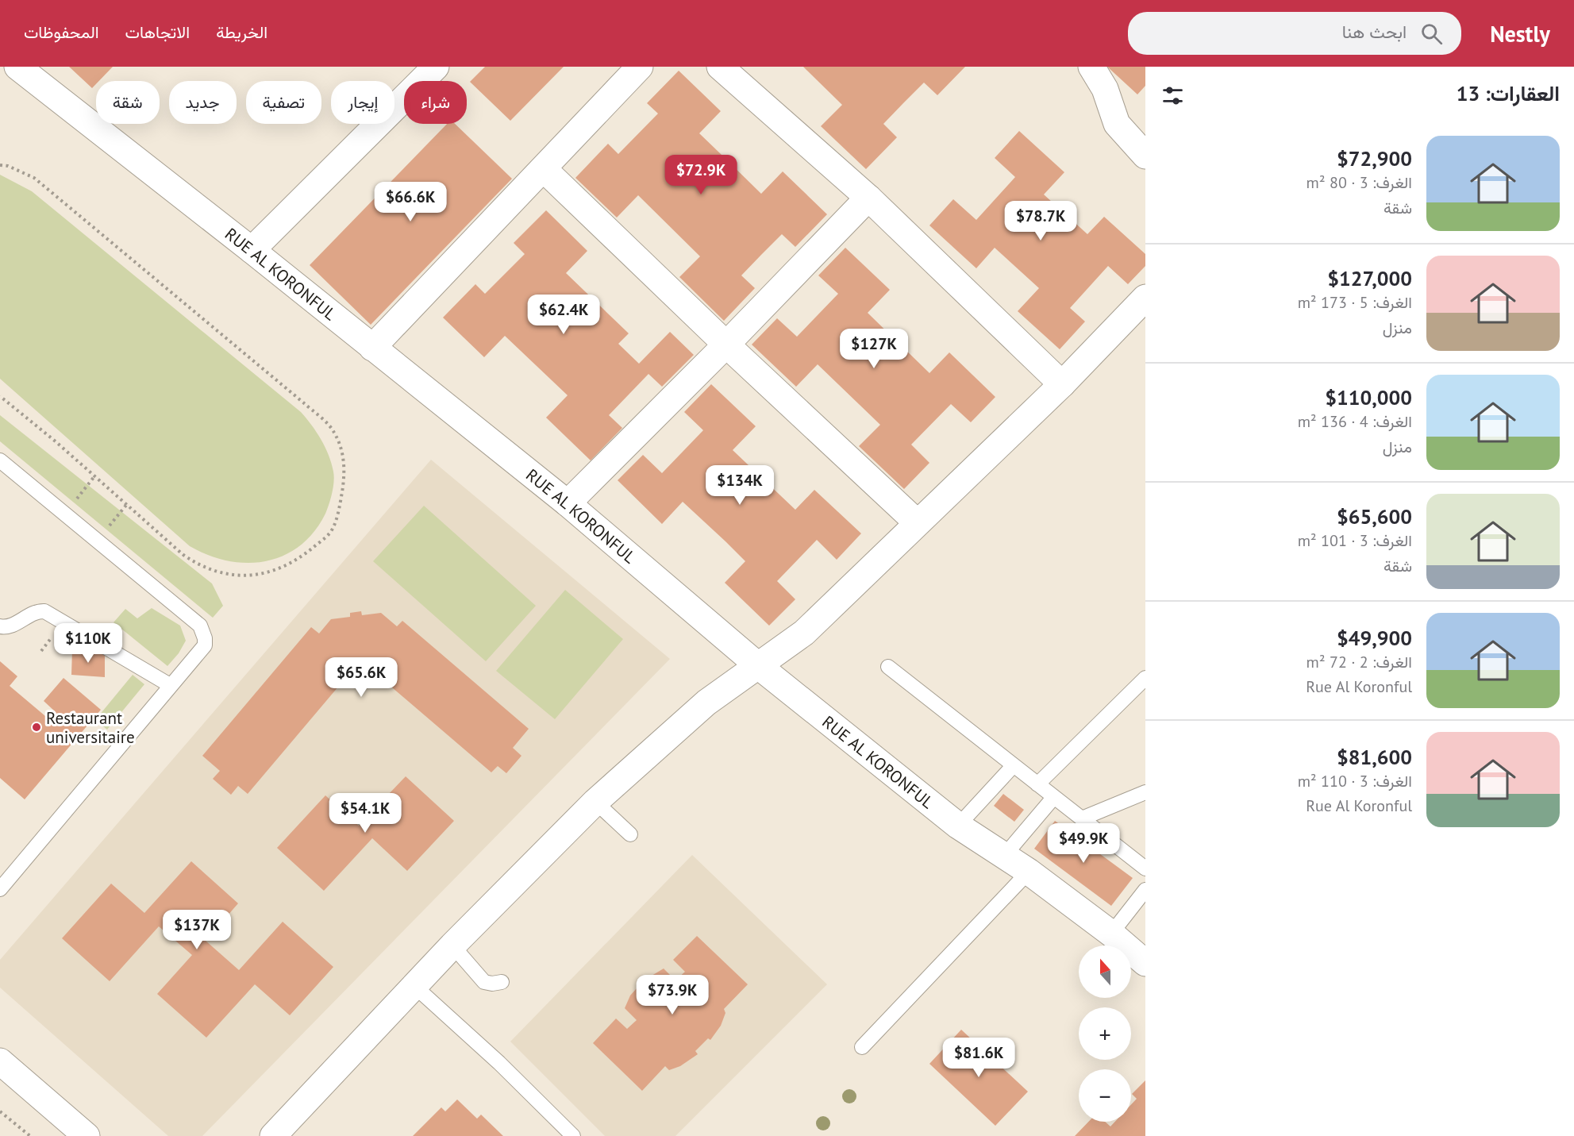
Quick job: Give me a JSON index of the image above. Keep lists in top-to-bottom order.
{
  "streets": {
    "street": ["RUE AL KORONFUL"]
  },
  "places": ["Restaurant universitaire"],
  "north": "top",
  "page": {
    "header": "Nestly",
    "search": "ابحث هنا",
    "nav": ["الخريطة", "الاتجاهات", "المحفوظات"],
    "heading": "العقارات: 13",
    "chip": [
      "شراء",
      "إيجار",
      "تصفية",
      "جديد",
      "شقة"
    ],
    "list": [
      {
        "name": "$72,900",
        "note": "الغرف: 3 · 80 m² · شقة"
      },
      {
        "name": "$127,000",
        "note": "الغرف: 5 · 173 m² · منزل"
      },
      {
        "name": "$110,000",
        "note": "الغرف: 4 · 136 m² · منزل"
      },
      {
        "name": "$65,600",
        "note": "الغرف: 3 · 101 m² · شقة"
      },
      {
        "name": "$49,900",
        "note": "الغرف: 2 · 72 m² · Rue Al Koronful"
      },
      {
        "name": "$81,600",
        "note": "الغرف: 3 · 110 m² · Rue Al Koronful"
      }
    ],
    "price": [
      "$72.9K",
      "$66.6K",
      "$78.7K",
      "$62.4K",
      "$127K",
      "$134K",
      "$110K",
      "$65.6K",
      "$54.1K",
      "$49.9K",
      "$137K",
      "$73.9K",
      "$81.6K"
    ],
    "map_buttons": ["+", "−"]
  }
}
